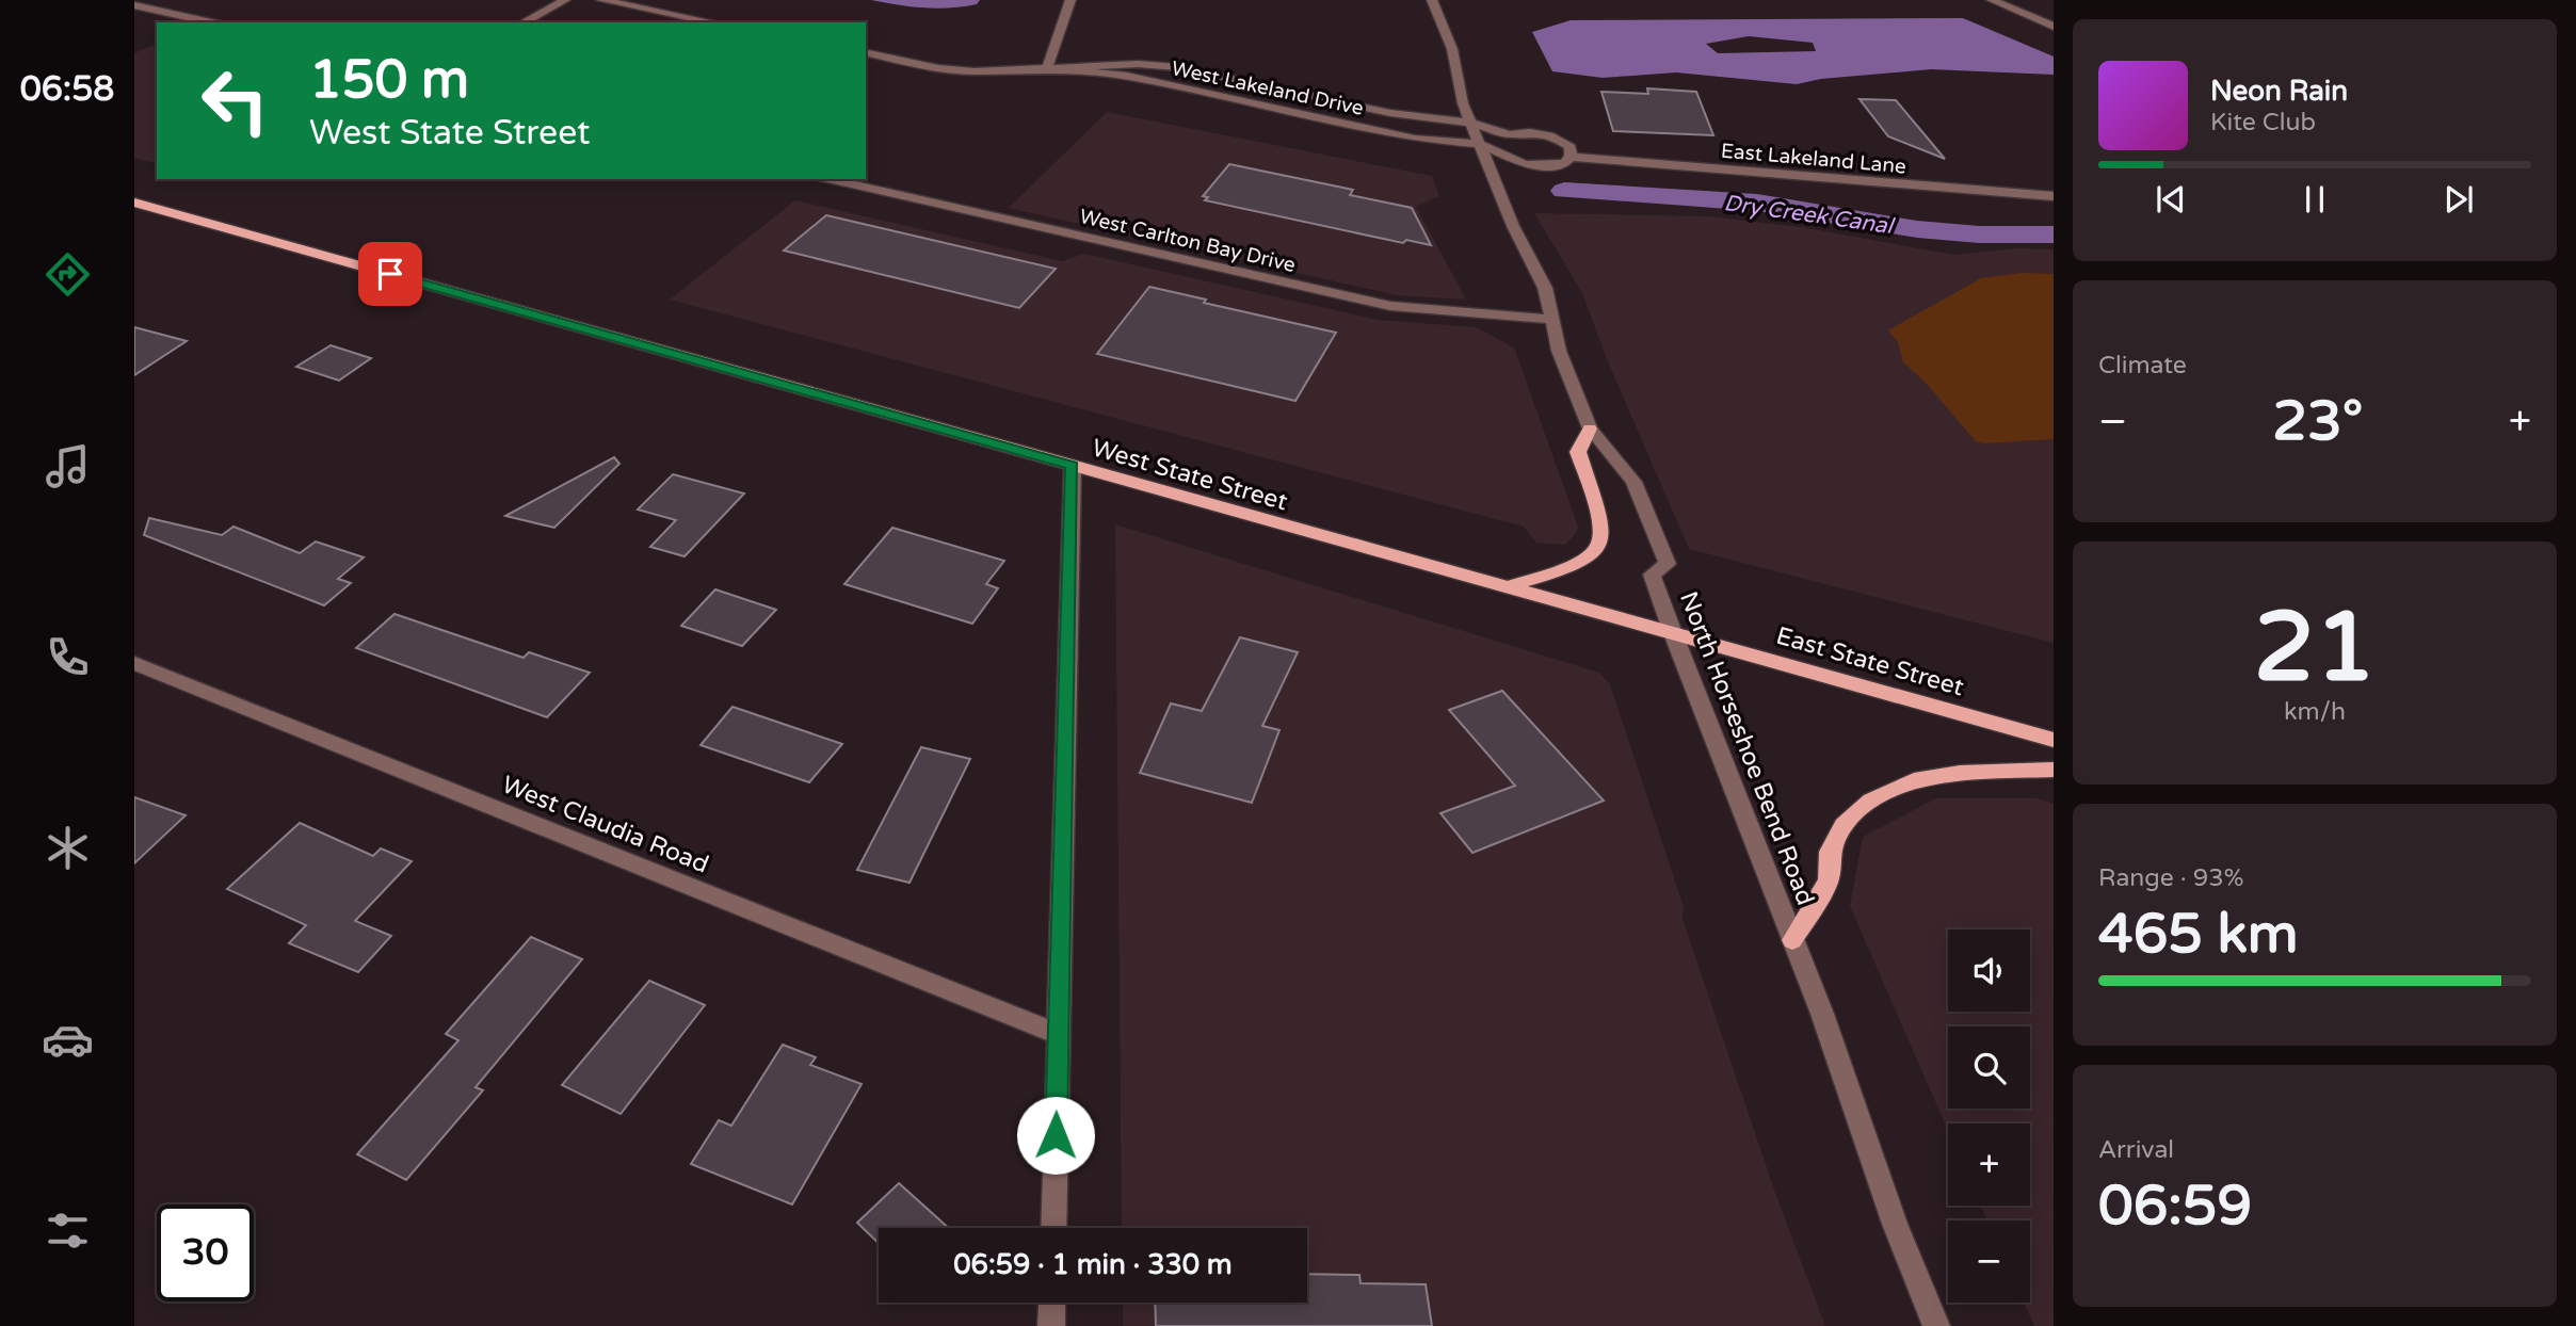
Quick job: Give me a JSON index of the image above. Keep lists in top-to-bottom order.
{
  "streets": {
    "main road": ["West State Street", "East State Street"],
    "street": [
      "West Lakeland Drive",
      "East Lakeland Lane",
      "West Carlton Bay Drive",
      "North Horseshoe Bend Road",
      "West Claudia Road"
    ]
  },
  "crossings": [
    ["West Lakeland Drive", "East Lakeland Lane"],
    ["West Lakeland Drive", "North Horseshoe Bend Road"],
    ["East Lakeland Lane", "North Horseshoe Bend Road"],
    ["West Carlton Bay Drive", "North Horseshoe Bend Road"],
    ["West State Street", "East State Street"],
    ["West State Street", "North Horseshoe Bend Road"],
    ["East State Street", "North Horseshoe Bend Road"]
  ],
  "water": ["Dry Creek Canal"],
  "page": {
    "tabs": "06:58",
    "turn": ["150 m", "West State Street"],
    "song": ["Neon Rain", "Kite Club"],
    "tile": [
      "Climate",
      ["21", "km/h"],
      ["Range · 93%", "465 km"],
      ["Arrival", "06:59"]
    ],
    "heat": ["−", "23°", "+"],
    "map_buttons": ["+", "−"],
    "limit": "30",
    "trip": "06:59 · 1 min · 330 m"
  }
}
